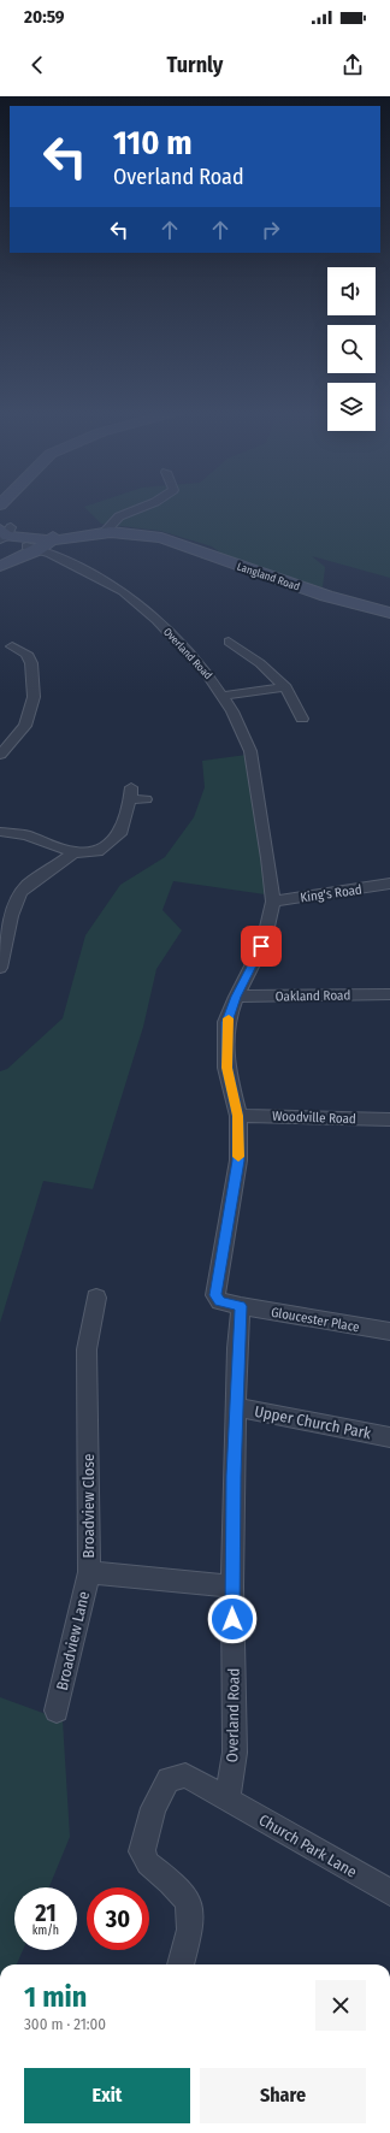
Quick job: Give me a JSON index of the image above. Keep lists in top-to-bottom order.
{
  "streets": {
    "main road": ["Langland Road"],
    "street": [
      "Overland Road",
      "King's Road",
      "Oakland Road",
      "Woodville Road",
      "Gloucester Place",
      "Upper Church Park",
      "Broadview Close",
      "Broadview Lane",
      "Church Park Lane"
    ]
  },
  "crossings": [
    ["Langland Road", "Overland Road"],
    ["Overland Road", "King's Road"],
    ["Overland Road", "Oakland Road"],
    ["Overland Road", "Woodville Road"],
    ["Overland Road", "Gloucester Place"],
    ["Overland Road", "Upper Church Park"],
    ["Overland Road", "Broadview Close"],
    ["Overland Road", "Church Park Lane"],
    ["Broadview Close", "Broadview Lane"]
  ],
  "page": {
    "status": "20:59",
    "header": "Turnly",
    "turn": ["110 m", "Overland Road"],
    "speed": "21 km/h",
    "limit": "30",
    "heading": ["1 min", "300 m · 21:00"],
    "buttons": ["Exit", "Share"]
  }
}
